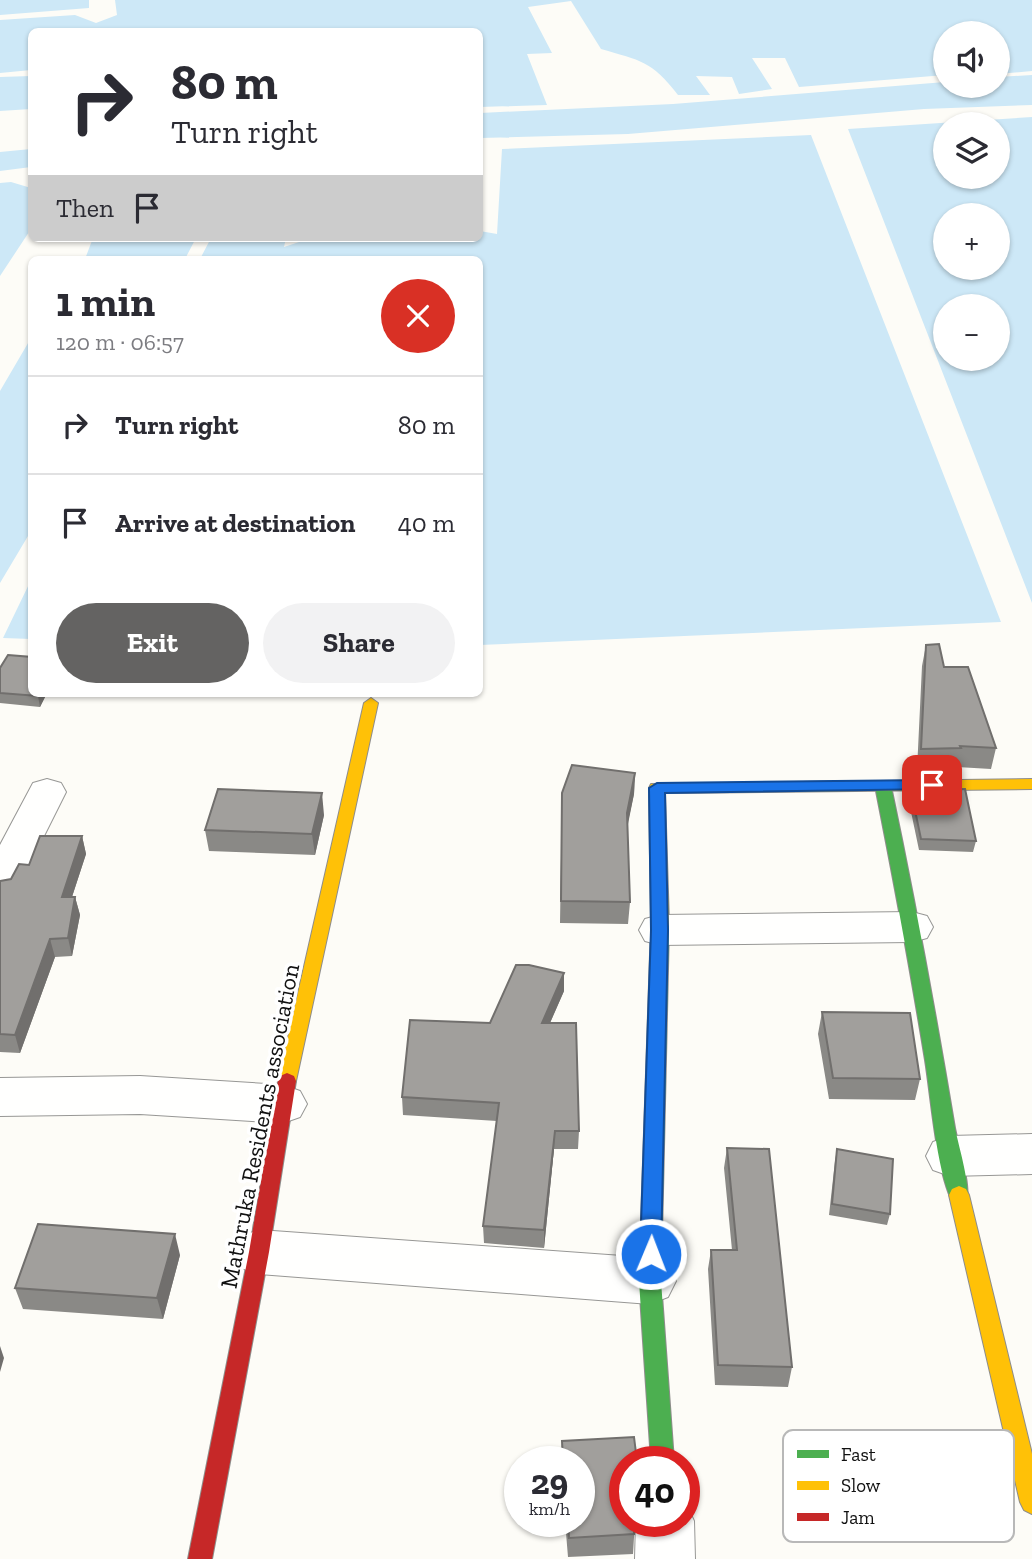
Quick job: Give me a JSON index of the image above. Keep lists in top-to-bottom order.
{
  "streets": {
    "street": ["Mathruka Residents association"]
  },
  "legend": ["Fast", "Slow", "Jam"],
  "page": {
    "map_buttons": ["+", "−"],
    "turn": ["80 m", "Turn right"],
    "then": "Then",
    "heading": ["1 min", "120 m · 06:57"],
    "list": [
      {
        "name": "Turn right",
        "value": "80 m"
      },
      {
        "name": "Arrive at destination",
        "value": "40 m"
      }
    ],
    "buttons": ["Exit", "Share"],
    "speed": "29 km/h",
    "limit": "40"
  }
}
